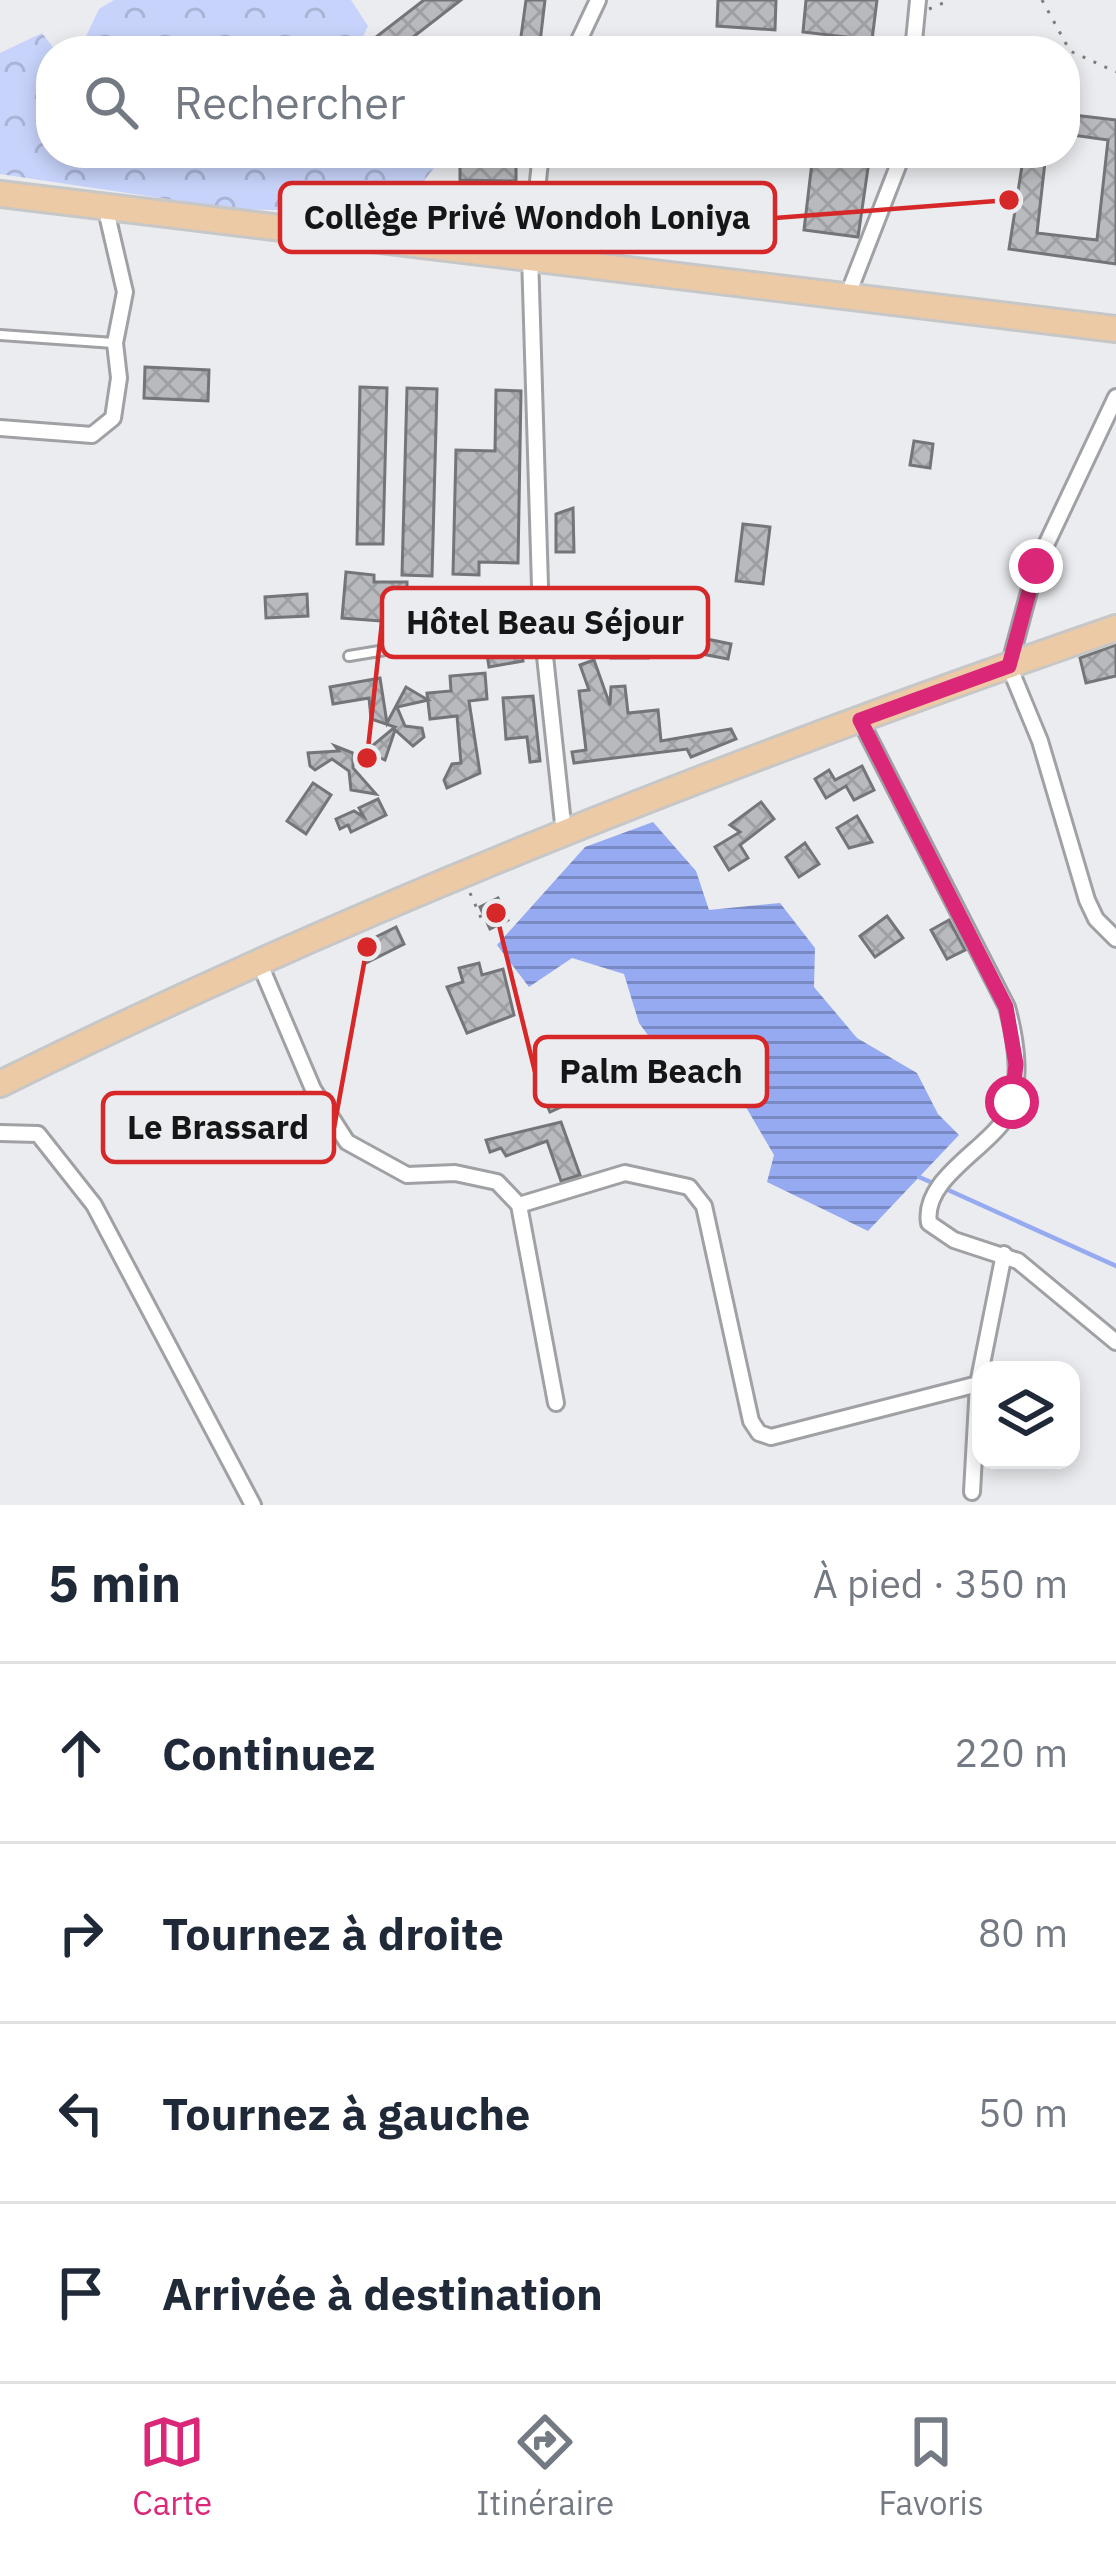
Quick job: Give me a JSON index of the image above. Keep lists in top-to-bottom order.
{
  "places": [
    "Collège Privé Wondoh Loniya",
    "Hôtel Beau Séjour",
    "Palm Beach",
    "Le Brassard"
  ],
  "page": {
    "search": "Rechercher",
    "heading": ["5 min", "À pied · 350 m"],
    "list": [
      ["Continuez", "220 m"],
      ["Tournez à droite", "80 m"],
      ["Tournez à gauche", "50 m"],
      "Arrivée à destination"
    ],
    "nav": ["Carte", "Itinéraire", "Favoris"]
  }
}
